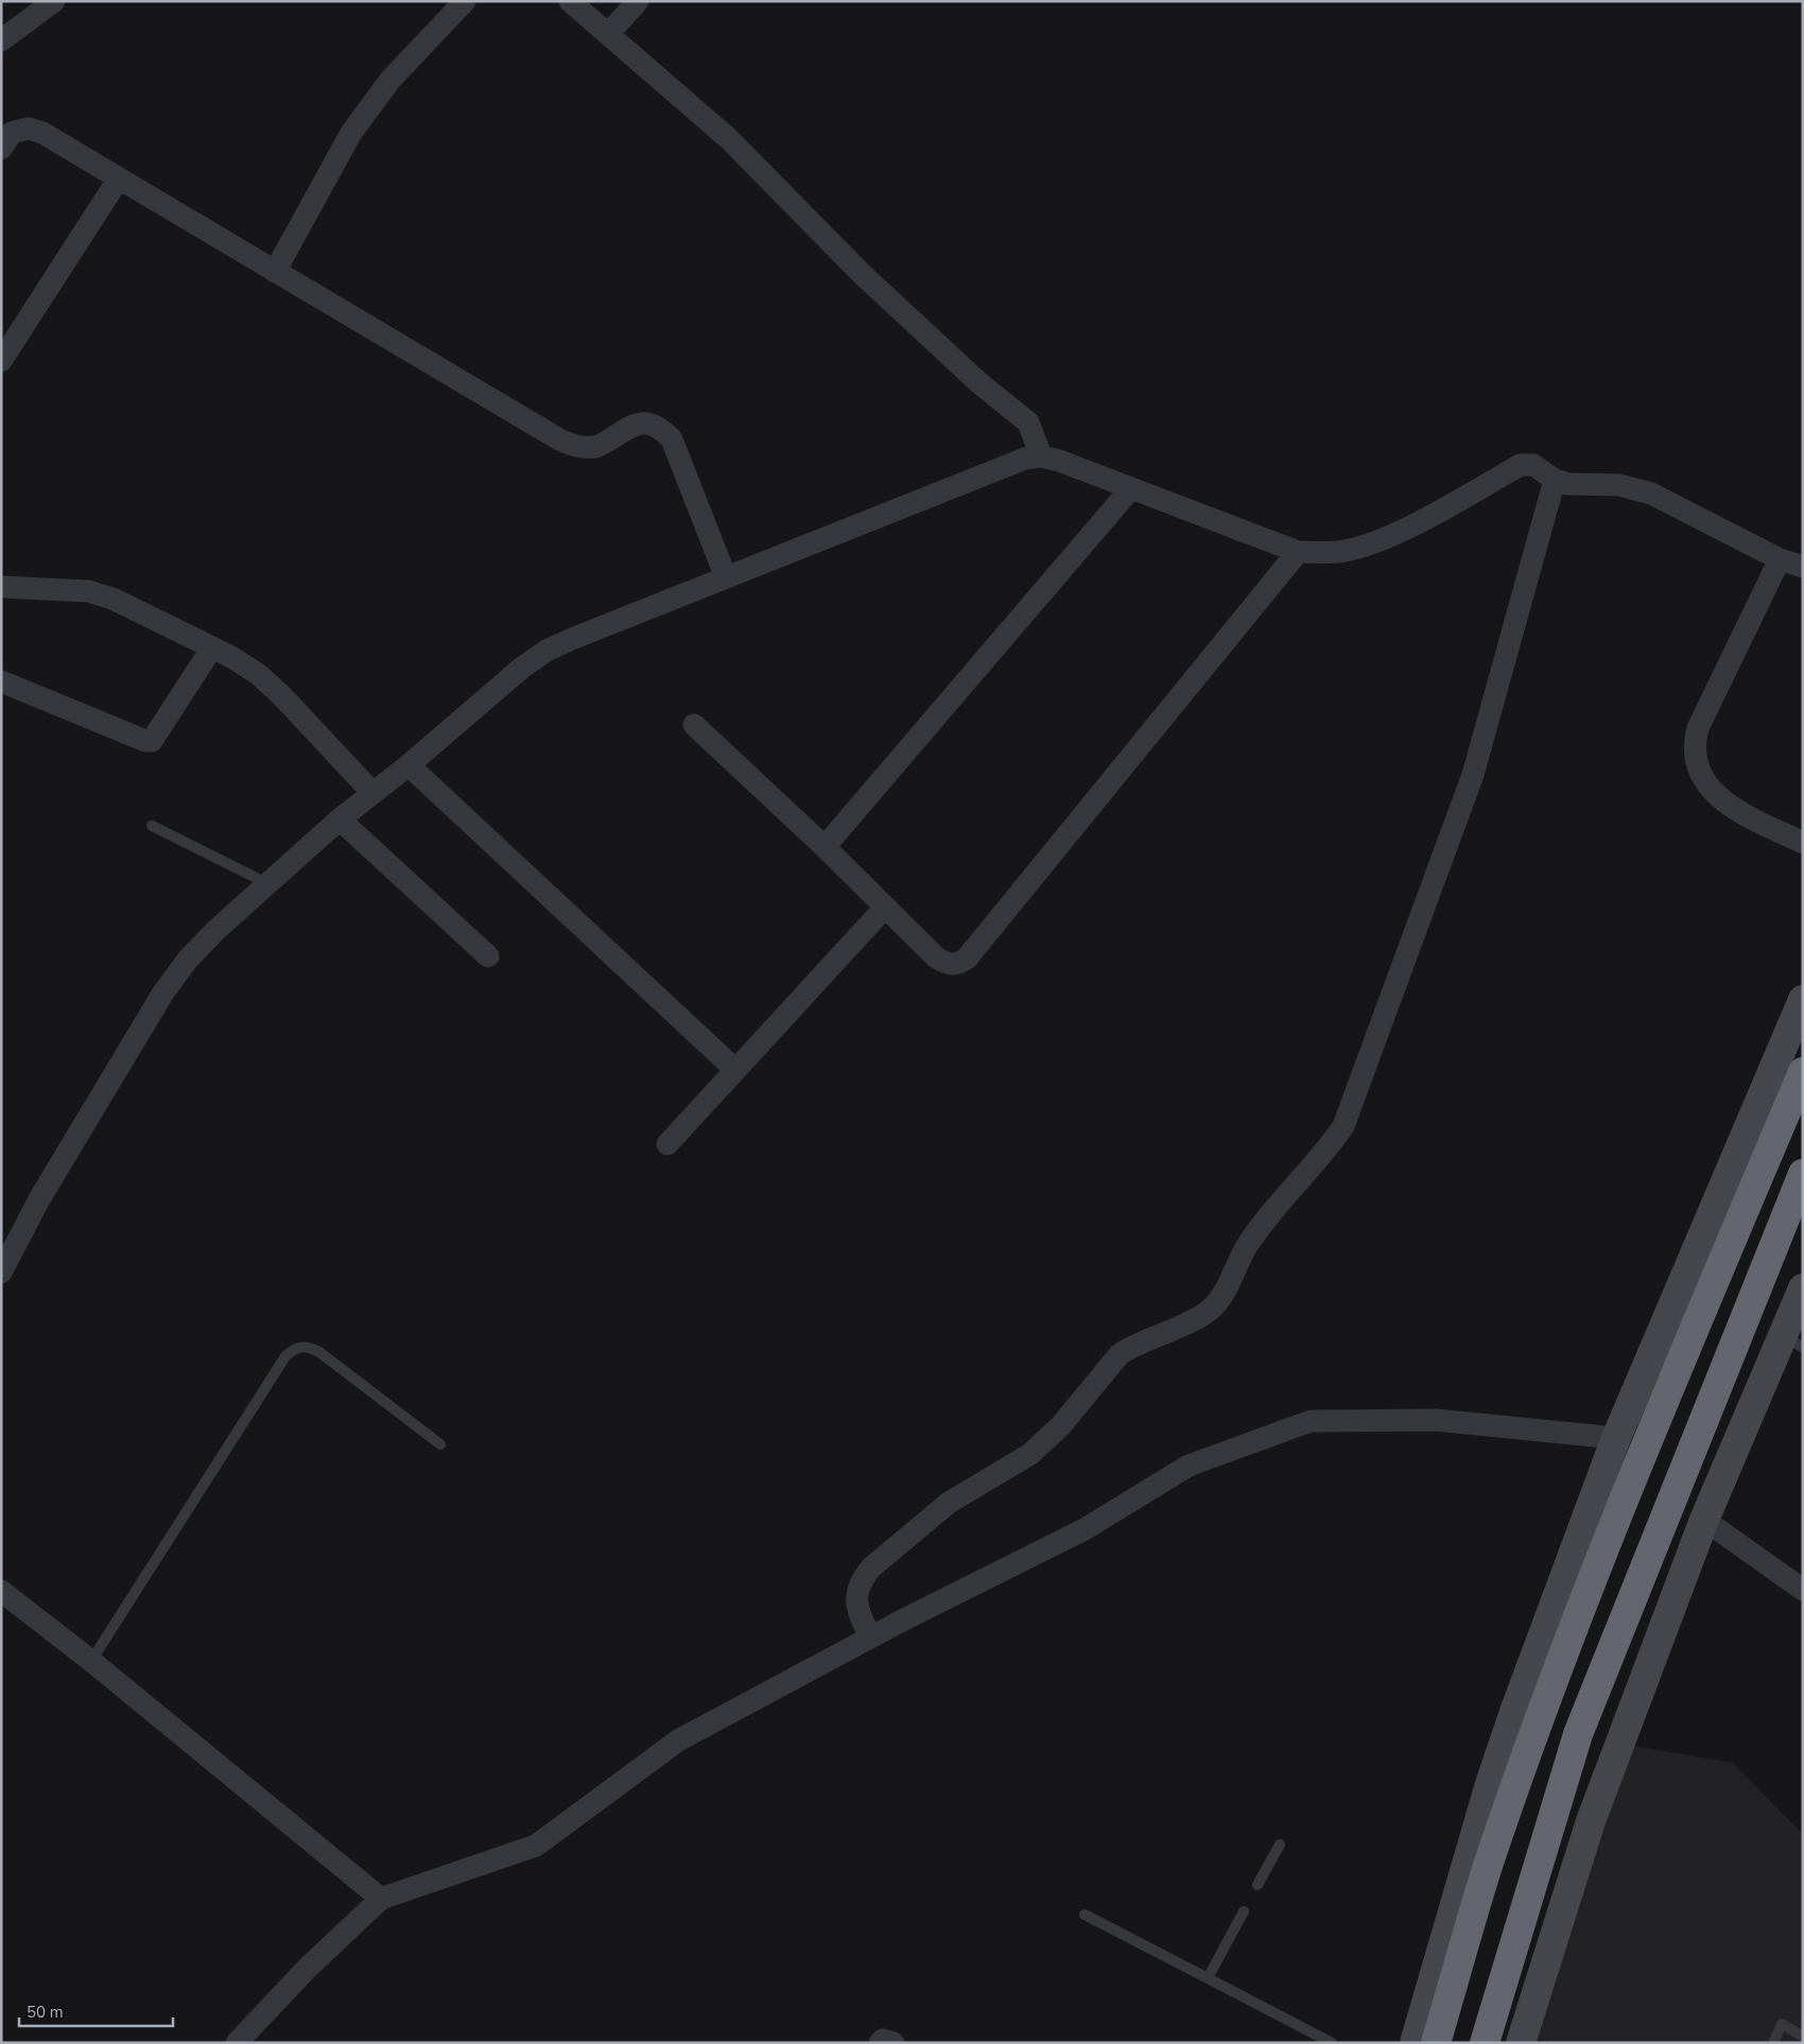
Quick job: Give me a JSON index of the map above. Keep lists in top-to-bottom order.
{
  "scale_bar": "50 m"
}
